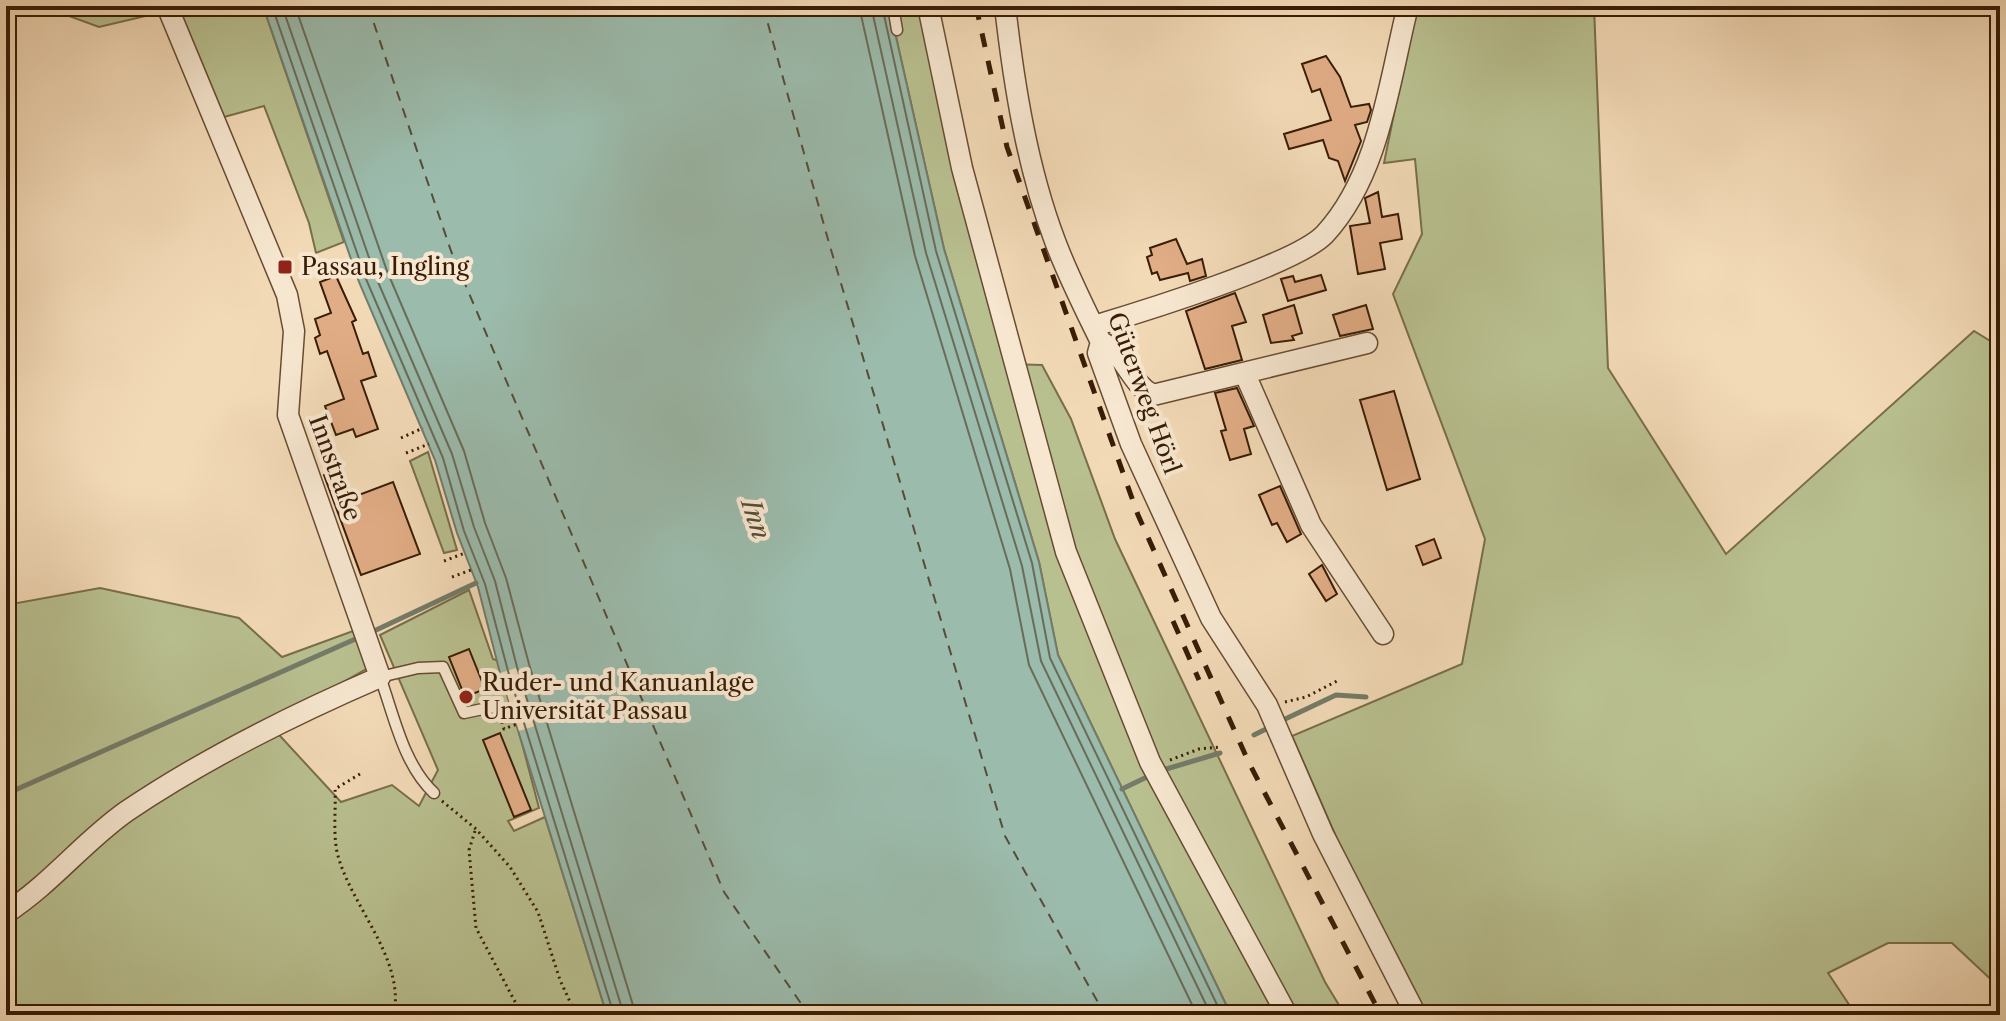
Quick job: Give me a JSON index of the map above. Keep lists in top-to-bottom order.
{
  "streets": {
    "street": ["Güterweg Hörl", "Innstraße"]
  },
  "water": ["Inn"],
  "places": {
    "transit": ["Passau, Ingling"],
    "other": ["Ruder- und Kanuanlage Universität Passau"]
  }
}
